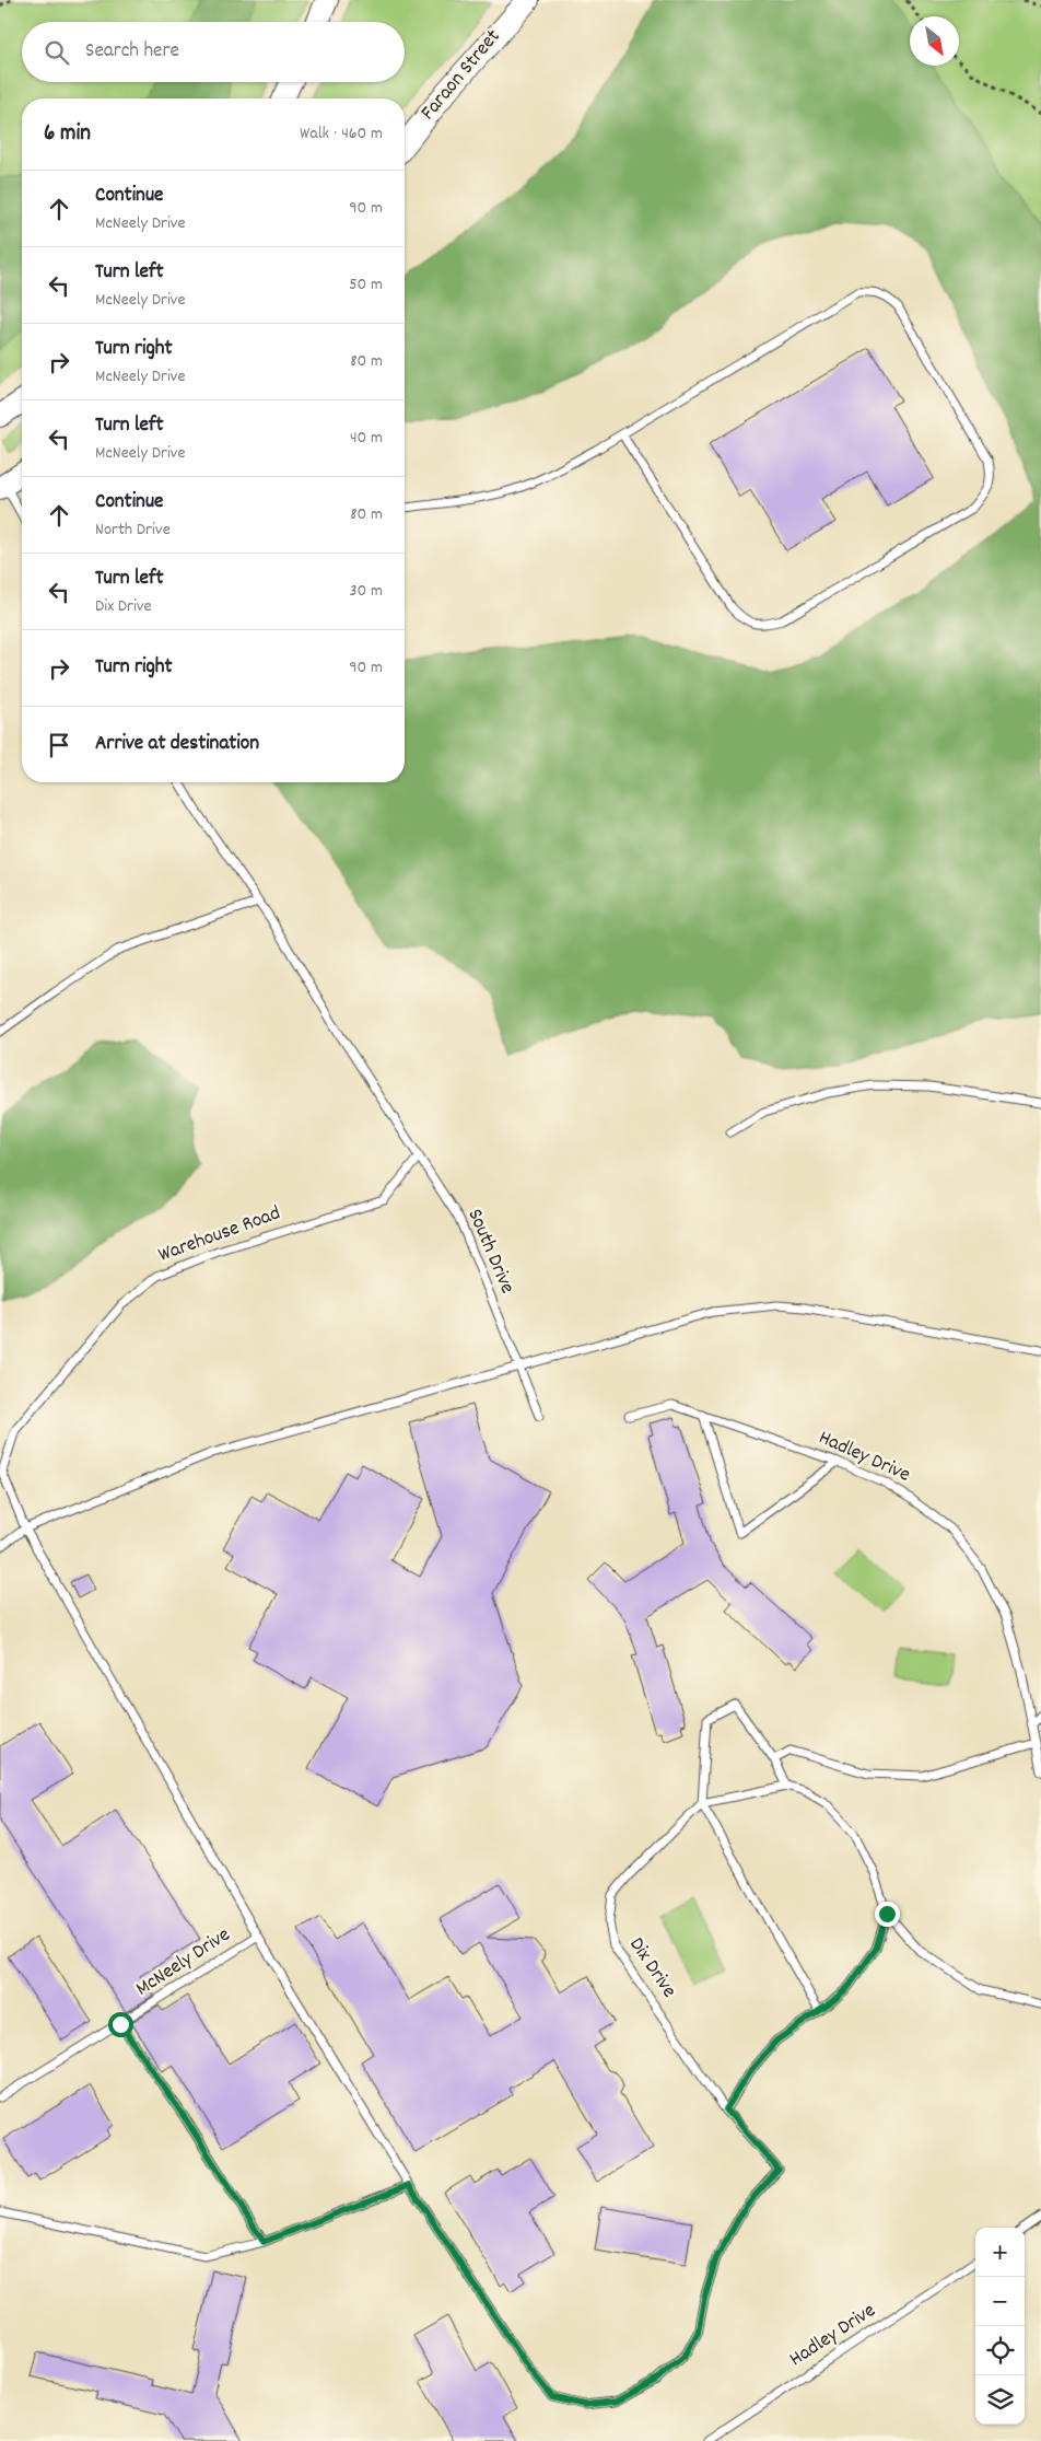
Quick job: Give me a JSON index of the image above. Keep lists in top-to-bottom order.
{
  "streets": {
    "main road": ["Faraon Street"],
    "lane": [
      "Warehouse Road",
      "South Drive",
      "Hadley Drive",
      "McNeely Drive",
      "Dix Drive"
    ]
  },
  "crossings": [
    ["Warehouse Road", "South Drive"],
    ["Warehouse Road", "McNeely Drive"],
    ["McNeely Drive", "Dix Drive"]
  ],
  "north": "bottom right",
  "page": {
    "search": "Search here",
    "heading": ["6 min", "Walk · 460 m"],
    "list": [
      ["Continue", "McNeely Drive", "90 m"],
      ["Turn left", "McNeely Drive", "50 m"],
      ["Turn right", "McNeely Drive", "80 m"],
      ["Turn left", "McNeely Drive", "40 m"],
      ["Continue", "North Drive", "80 m"],
      ["Turn left", "Dix Drive", "30 m"],
      ["Turn right", "90 m"],
      "Arrive at destination"
    ],
    "map_buttons": ["+", "−"]
  }
}
